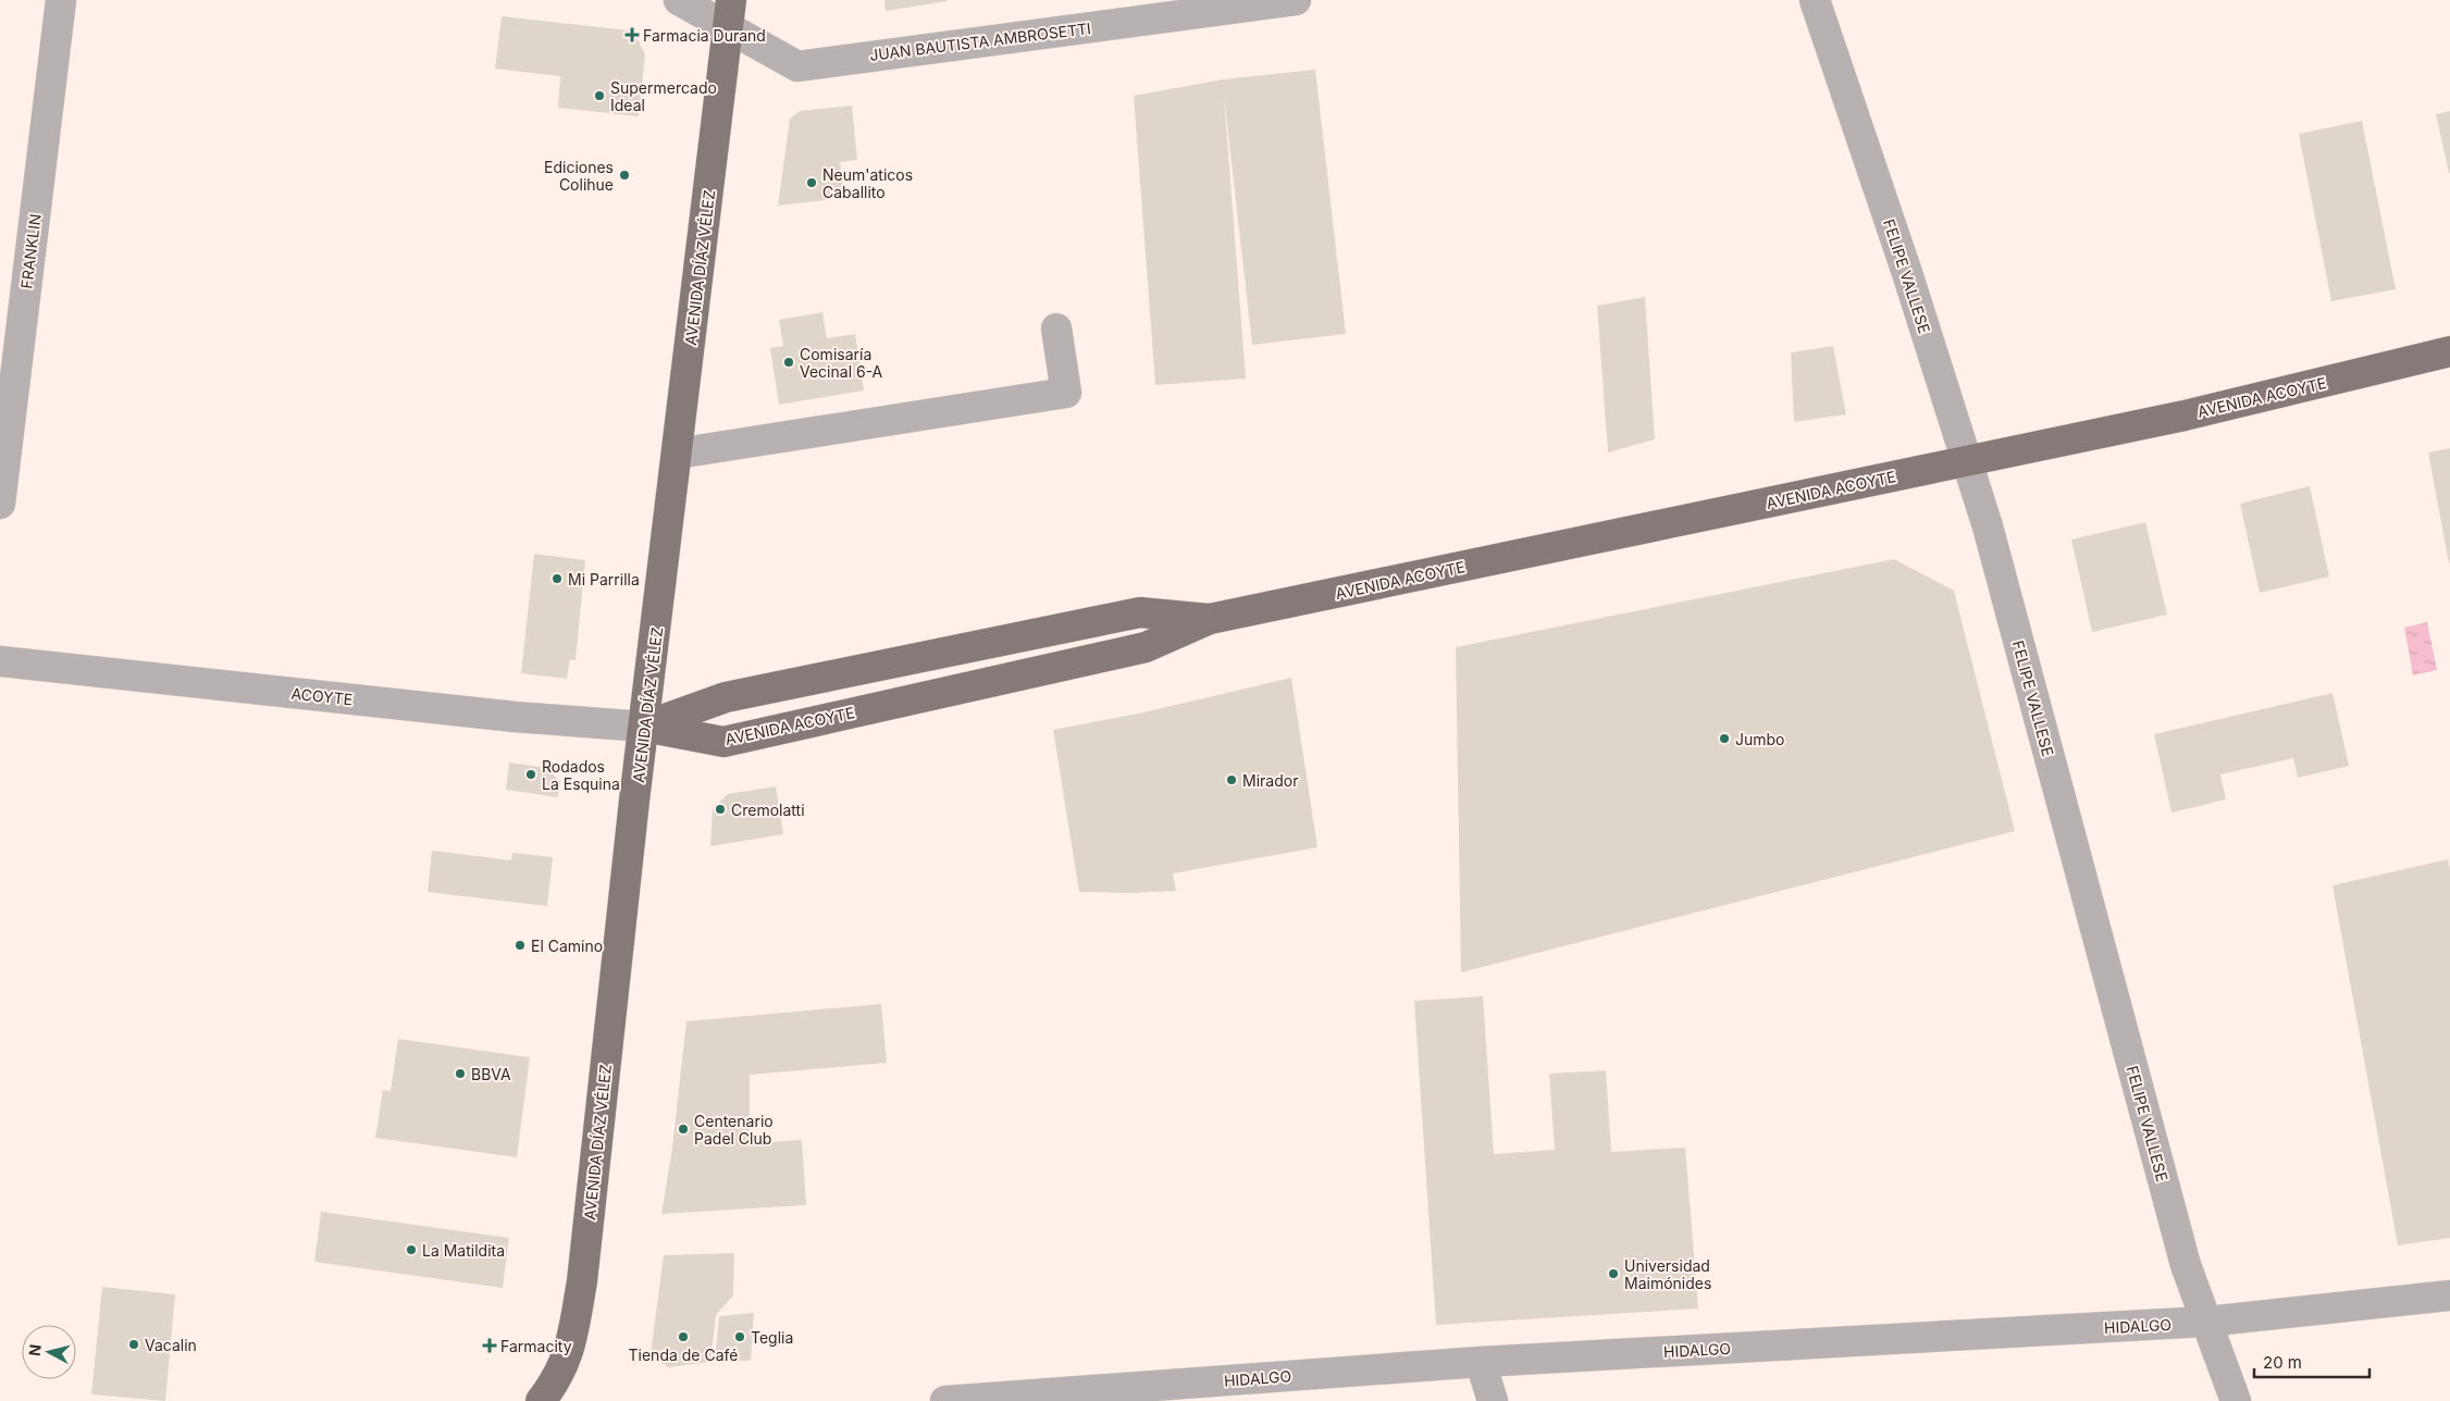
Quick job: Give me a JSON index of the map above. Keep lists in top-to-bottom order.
{
  "streets": {
    "main road": ["AVENIDA DÍAZ VÉLEZ", "AVENIDA ACOYTE"],
    "street": [
      "JUAN BAUTISTA AMBROSETTI",
      "FRANKLIN",
      "FELIPE VALLESE",
      "ACOYTE",
      "HIDALGO"
    ]
  },
  "crossings": [
    ["JUAN BAUTISTA AMBROSETTI", "AVENIDA DÍAZ VÉLEZ"],
    ["AVENIDA DÍAZ VÉLEZ", "AVENIDA ACOYTE"],
    ["AVENIDA DÍAZ VÉLEZ", "ACOYTE"],
    ["FELIPE VALLESE", "AVENIDA ACOYTE"],
    ["FELIPE VALLESE", "HIDALGO"],
    ["AVENIDA ACOYTE", "ACOYTE"]
  ],
  "places": {
    "health": ["Farmacia Durand", "Farmacity"],
    "other": [
      "Supermercado Ideal",
      "Ediciones Colihue",
      "Neum'aticos Caballito",
      "Comisaría Vecinal 6-A",
      "Mi Parrilla",
      "Jumbo",
      "Rodados La Esquina",
      "Mirador",
      "Cremolatti",
      "El Camino",
      "BBVA",
      "Centenario Padel Club",
      "La Matildita",
      "Universidad Maimónides",
      "Tienda de Café",
      "Teglia",
      "Vacalin"
    ]
  },
  "scale_bar": "20 m",
  "north": "left"
}
